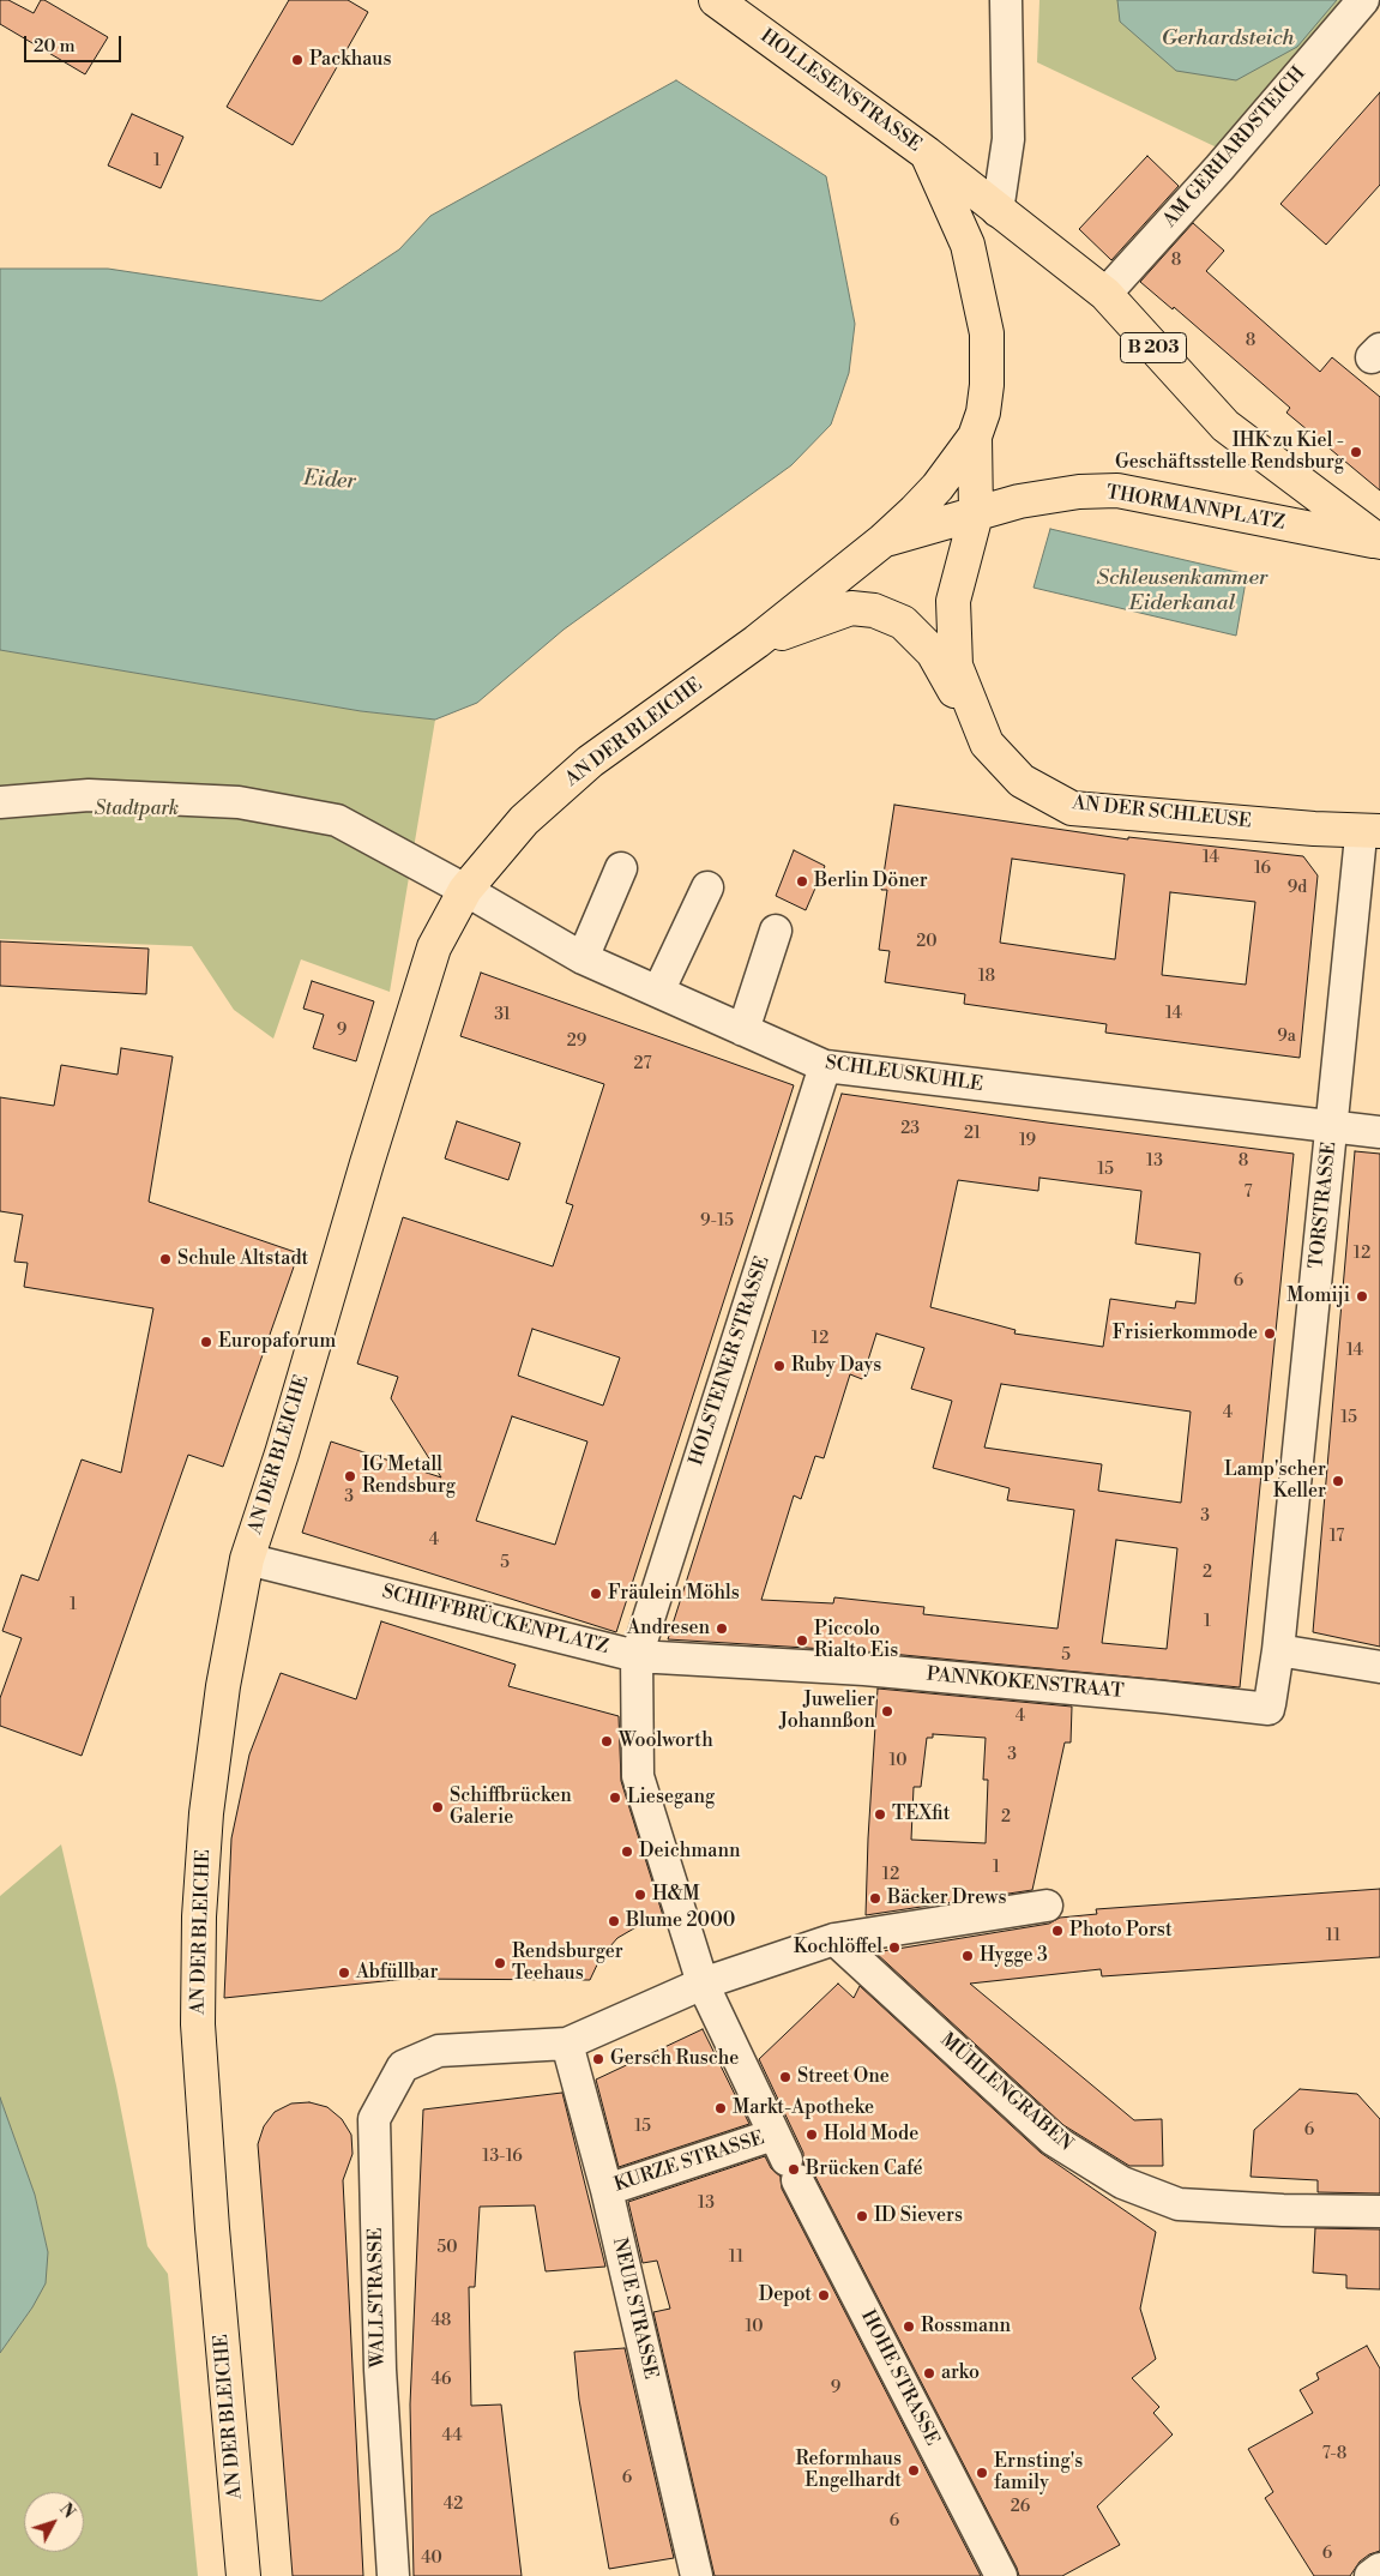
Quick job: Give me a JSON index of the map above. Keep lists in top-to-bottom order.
{
  "streets": {
    "main road": [
      "HOLLESENSTRASSE",
      "B 203",
      "THORMANNPLATZ",
      "AN DER BLEICHE",
      "AN DER SCHLEUSE"
    ],
    "street": [
      "AM GERHARDSTEICH",
      "SCHLEUSKUHLE",
      "TORSTRASSE",
      "HOLSTEINER STRASSE",
      "SCHIFFBRÜCKENPLATZ",
      "PANNKOKENSTRAAT",
      "MÜHLENGRABEN",
      "KURZE STRASSE",
      "WALLSTRASSE",
      "NEUE STRASSE",
      "HOHE STRASSE"
    ]
  },
  "crossings": [
    ["HOLLESENSTRASSE", "B 203"],
    ["HOLLESENSTRASSE", "THORMANNPLATZ"],
    ["HOLLESENSTRASSE", "AN DER BLEICHE"],
    ["HOLLESENSTRASSE", "AN DER SCHLEUSE"],
    ["AM GERHARDSTEICH", "B 203"],
    ["B 203", "THORMANNPLATZ"],
    ["THORMANNPLATZ", "AN DER BLEICHE"],
    ["THORMANNPLATZ", "AN DER SCHLEUSE"],
    ["AN DER BLEICHE", "AN DER SCHLEUSE"],
    ["AN DER BLEICHE", "SCHLEUSKUHLE"],
    ["AN DER BLEICHE", "SCHIFFBRÜCKENPLATZ"],
    ["AN DER SCHLEUSE", "TORSTRASSE"],
    ["SCHLEUSKUHLE", "TORSTRASSE"],
    ["SCHLEUSKUHLE", "HOLSTEINER STRASSE"],
    ["TORSTRASSE", "PANNKOKENSTRAAT"],
    ["HOLSTEINER STRASSE", "SCHIFFBRÜCKENPLATZ"],
    ["HOLSTEINER STRASSE", "PANNKOKENSTRAAT"],
    ["SCHIFFBRÜCKENPLATZ", "PANNKOKENSTRAAT"],
    ["KURZE STRASSE", "NEUE STRASSE"],
    ["KURZE STRASSE", "HOHE STRASSE"],
    ["WALLSTRASSE", "NEUE STRASSE"]
  ],
  "water": ["Gerhardsteich", "Eider", "Schleusenkammer Eiderkanal"],
  "parks": ["Stadtpark"],
  "places": [
    "Packhaus",
    "IHK zu Kiel - Geschäftsstelle Rendsburg",
    "Berlin Döner",
    "Schule Altstadt",
    "Momiji",
    "Frisierkommode",
    "Europaforum",
    "Ruby Days",
    "IG Metall Rendsburg",
    "Lamp'scher Keller",
    "Fräulein Möhls",
    "Andresen",
    "Piccolo Rialto Eis",
    "Juwelier Johannßon",
    "Woolworth",
    "Liesegang",
    "Schiffbrücken Galerie",
    "TEXfit",
    "Deichmann",
    "H&M",
    "Bäcker Drews",
    "Blume 2000",
    "Photo Porst",
    "Kochlöffel",
    "Hygge 3",
    "Rendsburger Teehaus",
    "Abfüllbar",
    "Gersch Rusche",
    "Street One",
    "Markt-Apotheke",
    "Hold Mode",
    "Brücken Café",
    "ID Sievers",
    "Depot",
    "Rossmann",
    "arko",
    "Reformhaus Engelhardt",
    "Ernsting's family"
  ],
  "house_numbers": [
    "1",
    "8",
    "8",
    "14",
    "16",
    "9d",
    "20",
    "18",
    "14",
    "31",
    "9",
    "9a",
    "29",
    "27",
    "23",
    "21",
    "19",
    "13",
    "8",
    "15",
    "7",
    "9-15",
    "12",
    "6",
    "12",
    "14",
    "4",
    "15",
    "3",
    "3",
    "17",
    "4",
    "5",
    "2",
    "1",
    "1",
    "5",
    "4",
    "3",
    "10",
    "2",
    "1",
    "12",
    "11",
    "15",
    "6",
    "13-16",
    "13",
    "50",
    "11",
    "48",
    "10",
    "46",
    "9",
    "44",
    "7-8",
    "6",
    "42",
    "26",
    "6",
    "6",
    "40"
  ],
  "scale_bar": "20 m",
  "north": "top right"
}
